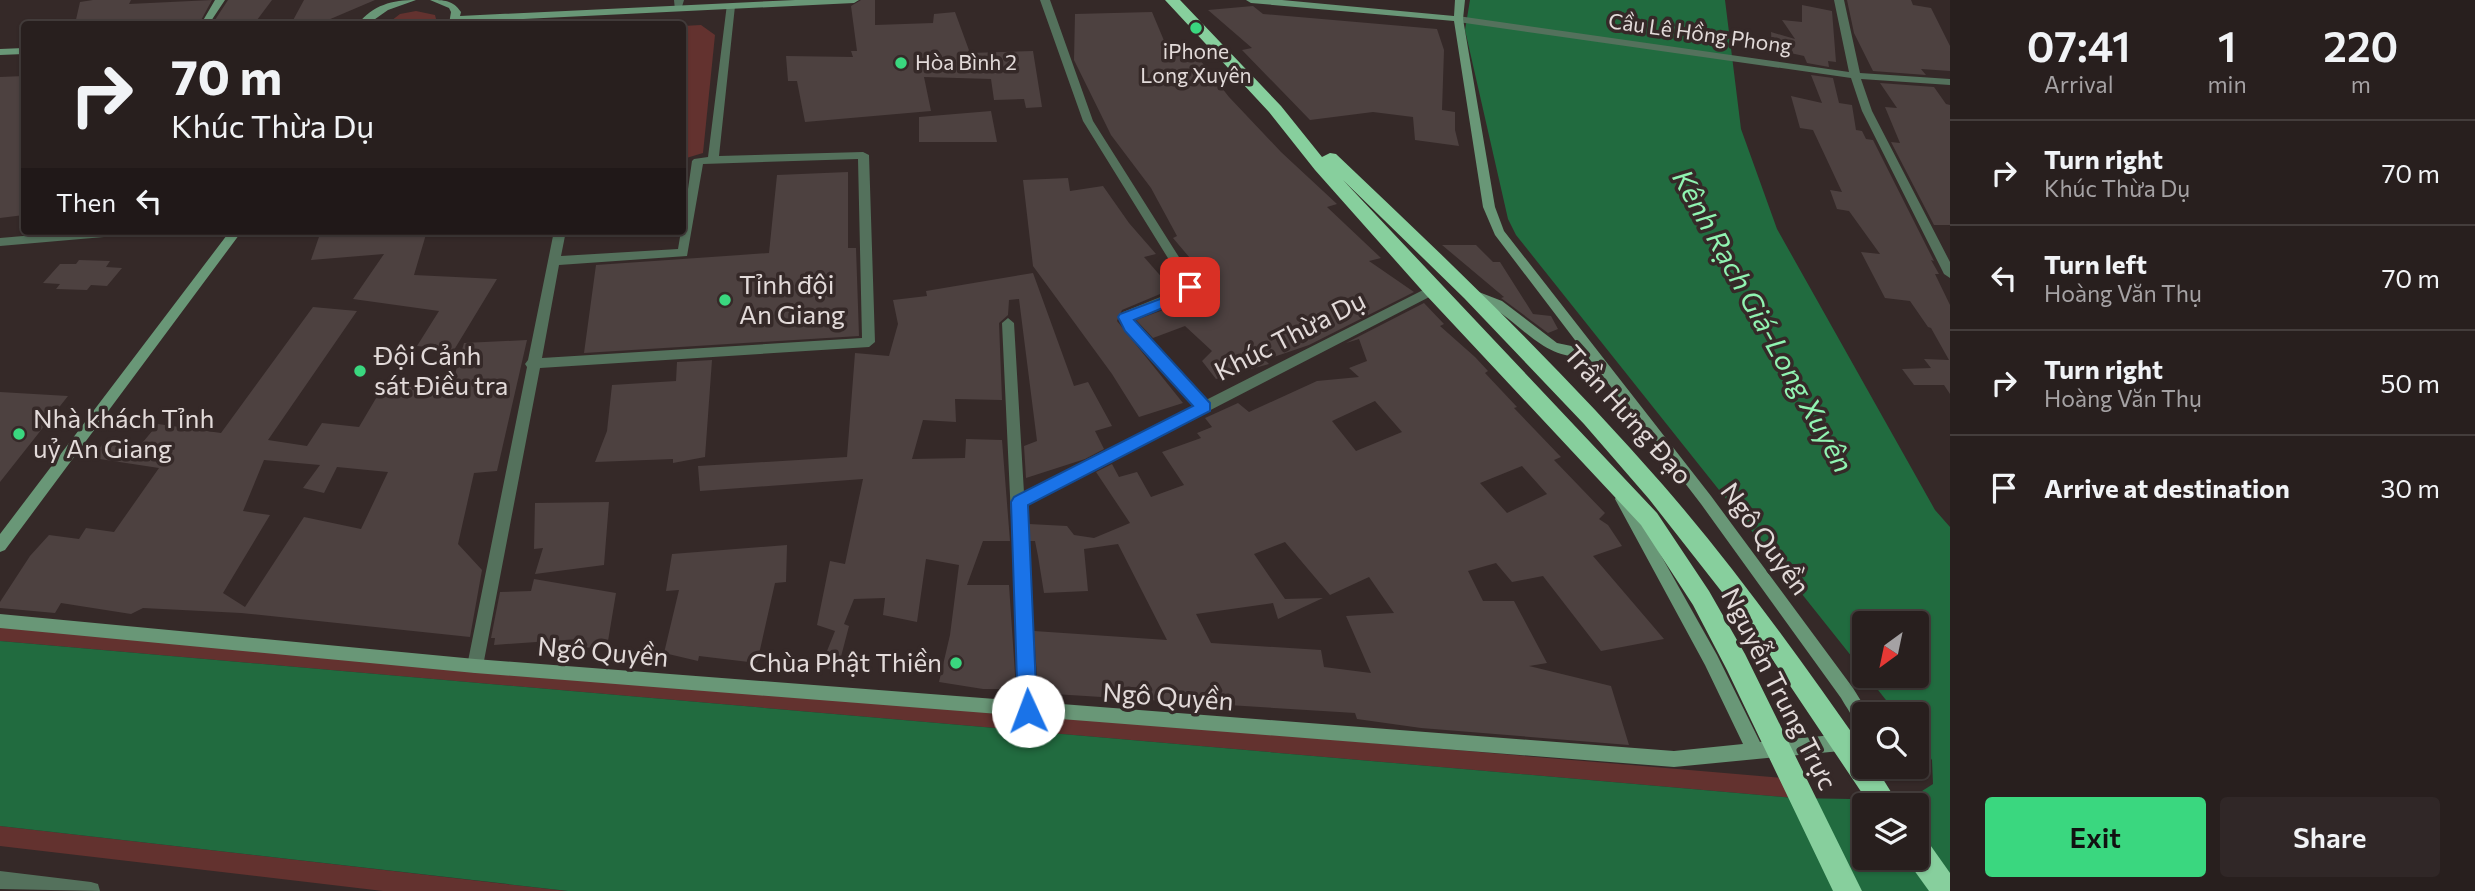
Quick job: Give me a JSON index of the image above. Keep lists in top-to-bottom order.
{
  "streets": {
    "highway": ["Trần Hưng Đạo", "Nguyễn Trung Trực"],
    "street": ["Cầu Lê Hồng Phong", "Khúc Thừa Dụ", "Ngô Quyền"]
  },
  "crossings": [
    ["Cầu Lê Hồng Phong", "Ngô Quyền"],
    ["Khúc Thừa Dụ", "Trần Hưng Đạo"],
    ["Trần Hưng Đạo", "Nguyễn Trung Trực"]
  ],
  "water": ["Kênh Rạch Giá-Long Xuyên"],
  "places": [
    "iPhone Long Xuyên",
    "Hòa Bình 2",
    "Tỉnh đội An Giang",
    "Đội Cảnh sát Điều tra",
    "Nhà khách Tỉnh uỷ An Giang",
    "Chùa Phật Thiền"
  ],
  "north": "bottom left",
  "page": {
    "eta": [
      "07:41",
      "Arrival",
      "1",
      "min",
      "220",
      "m"
    ],
    "turn": ["70 m", "Khúc Thừa Dụ"],
    "list": [
      {
        "name": "Turn right",
        "note": "Khúc Thừa Dụ",
        "value": "70 m"
      },
      {
        "name": "Turn left",
        "note": "Hoàng Văn Thụ",
        "value": "70 m"
      },
      {
        "name": "Turn right",
        "note": "Hoàng Văn Thụ",
        "value": "50 m"
      },
      {
        "name": "Arrive at destination",
        "value": "30 m"
      }
    ],
    "then": "Then",
    "buttons": ["Exit", "Share"]
  }
}
